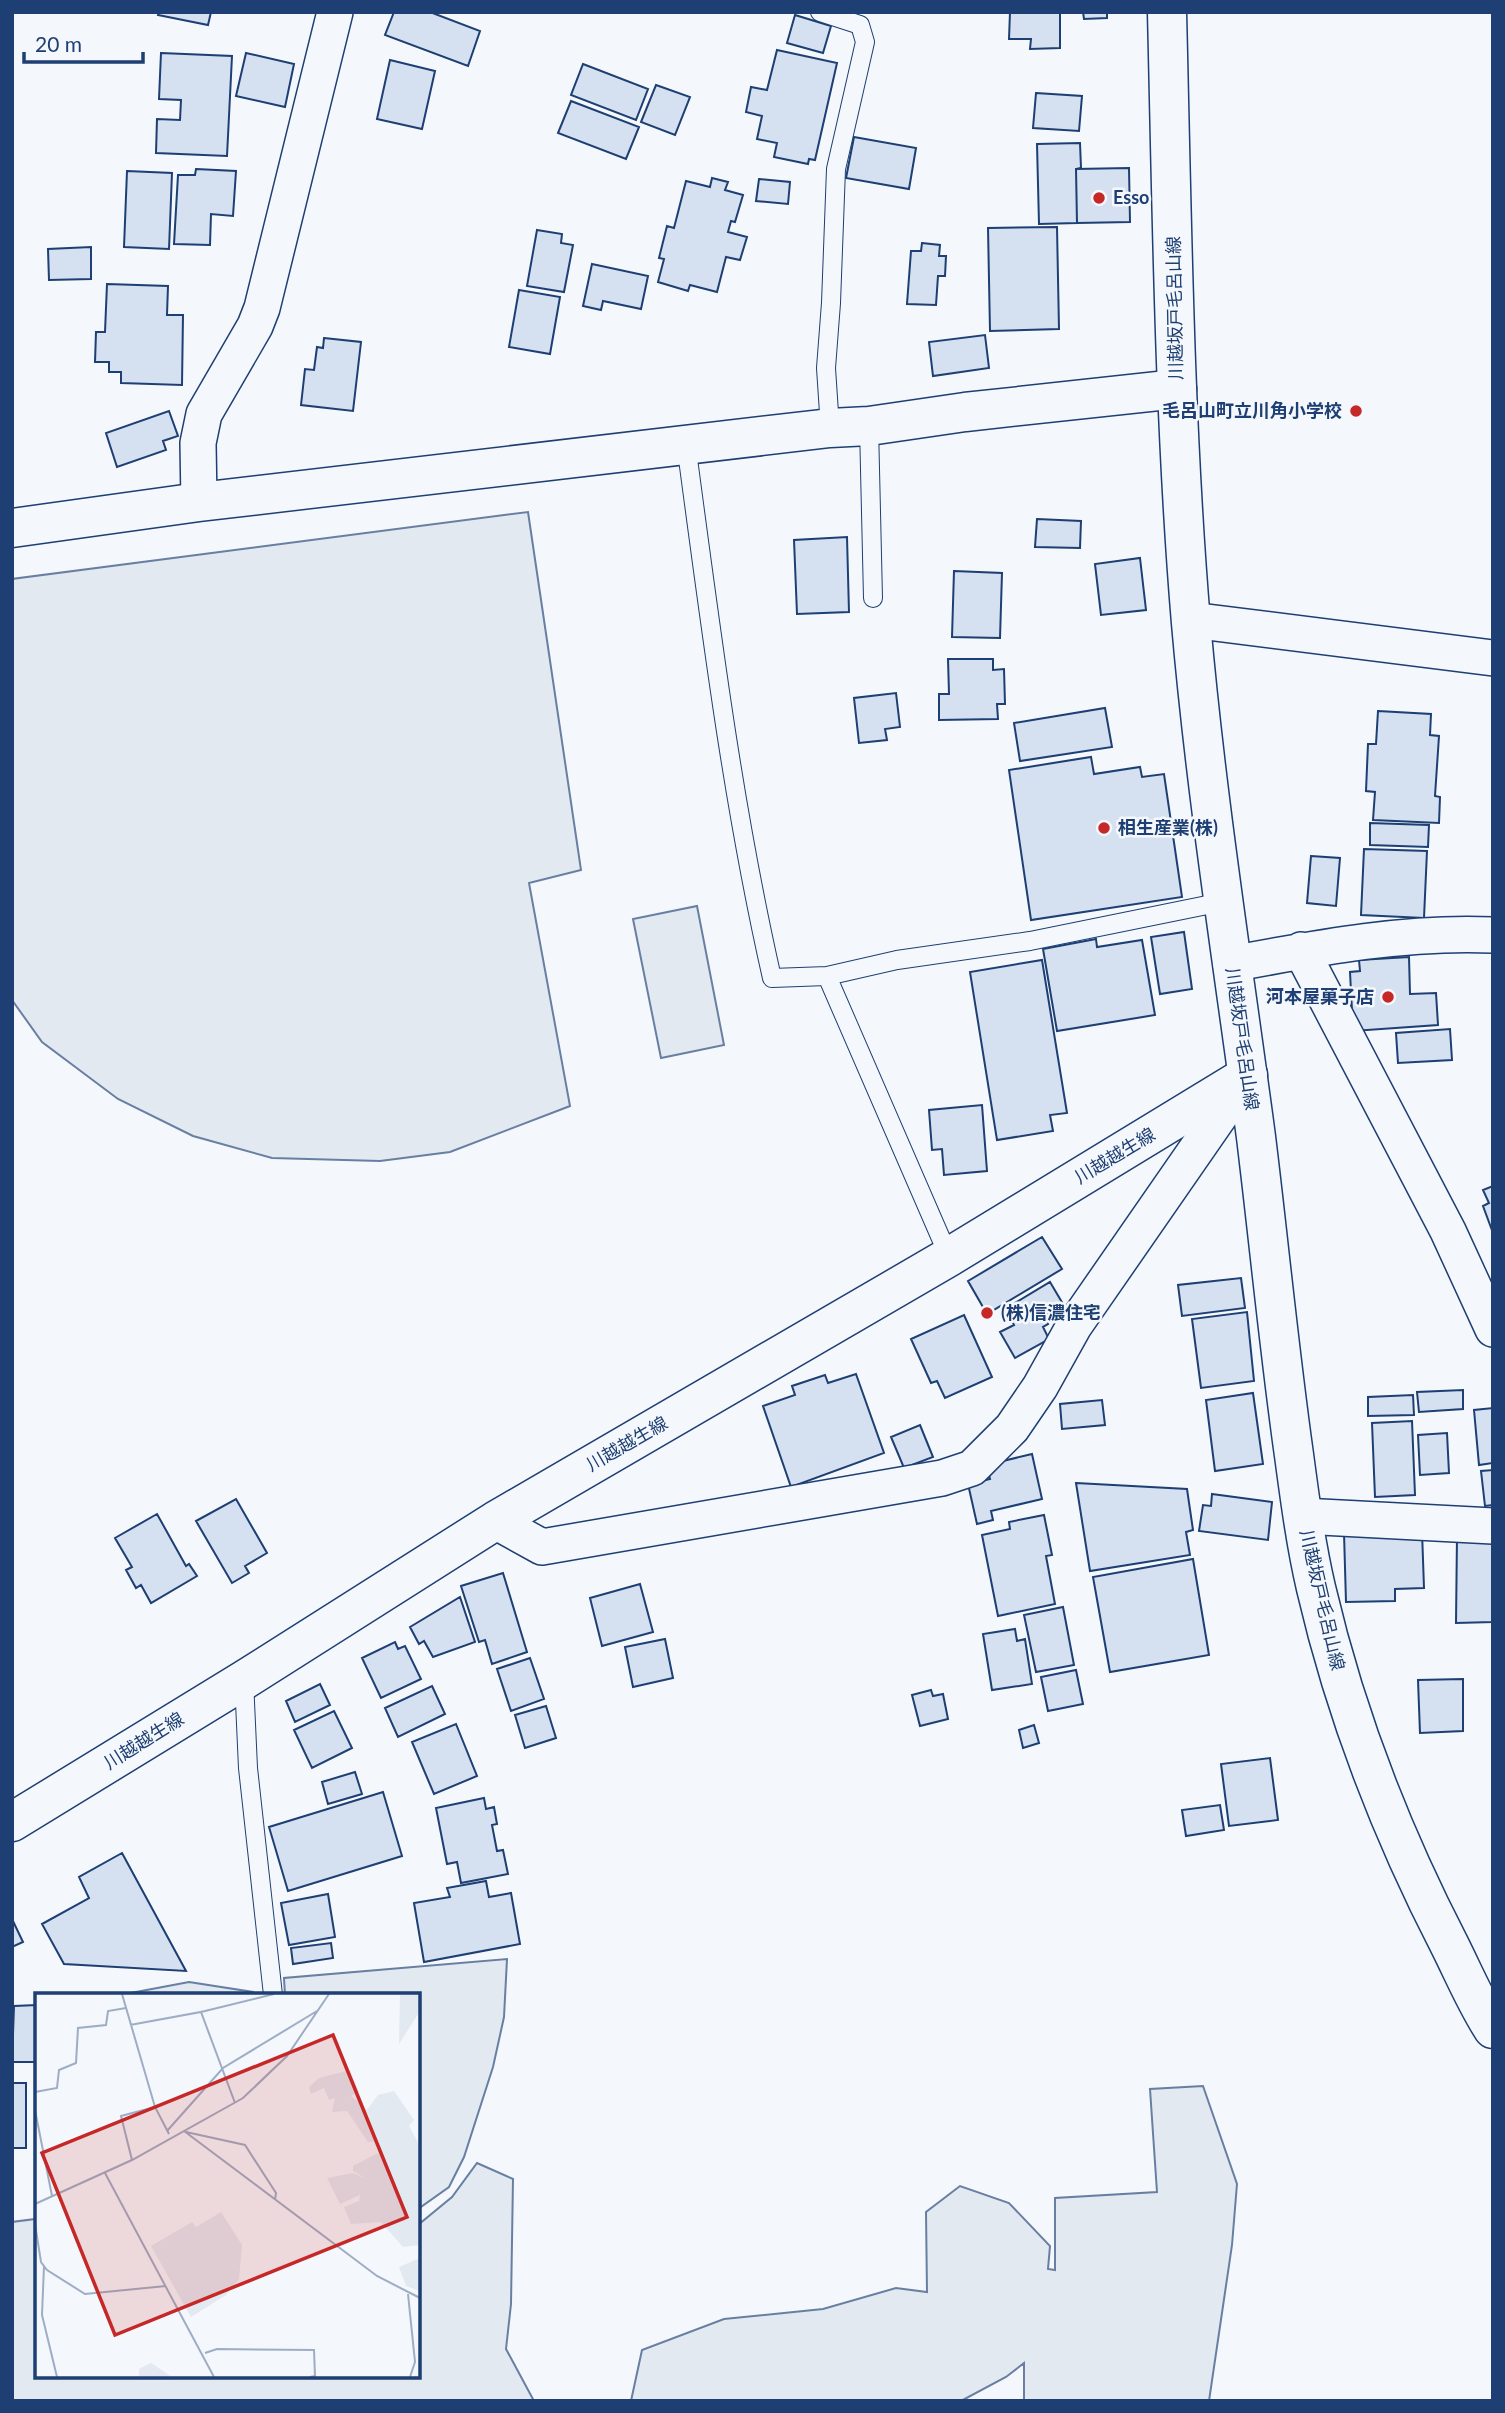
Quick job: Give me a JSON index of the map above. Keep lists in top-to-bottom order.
{
  "streets": {
    "main road": ["川越坂戸毛呂山線", "川越越生線"]
  },
  "crossings": [
    ["川越坂戸毛呂山線", "川越越生線"]
  ],
  "places": [
    "Esso",
    "毛呂山町立川角小学校",
    "相生産業(株)",
    "河本屋菓子店",
    "(株)信濃住宅"
  ],
  "scale_bar": "20 m"
}
